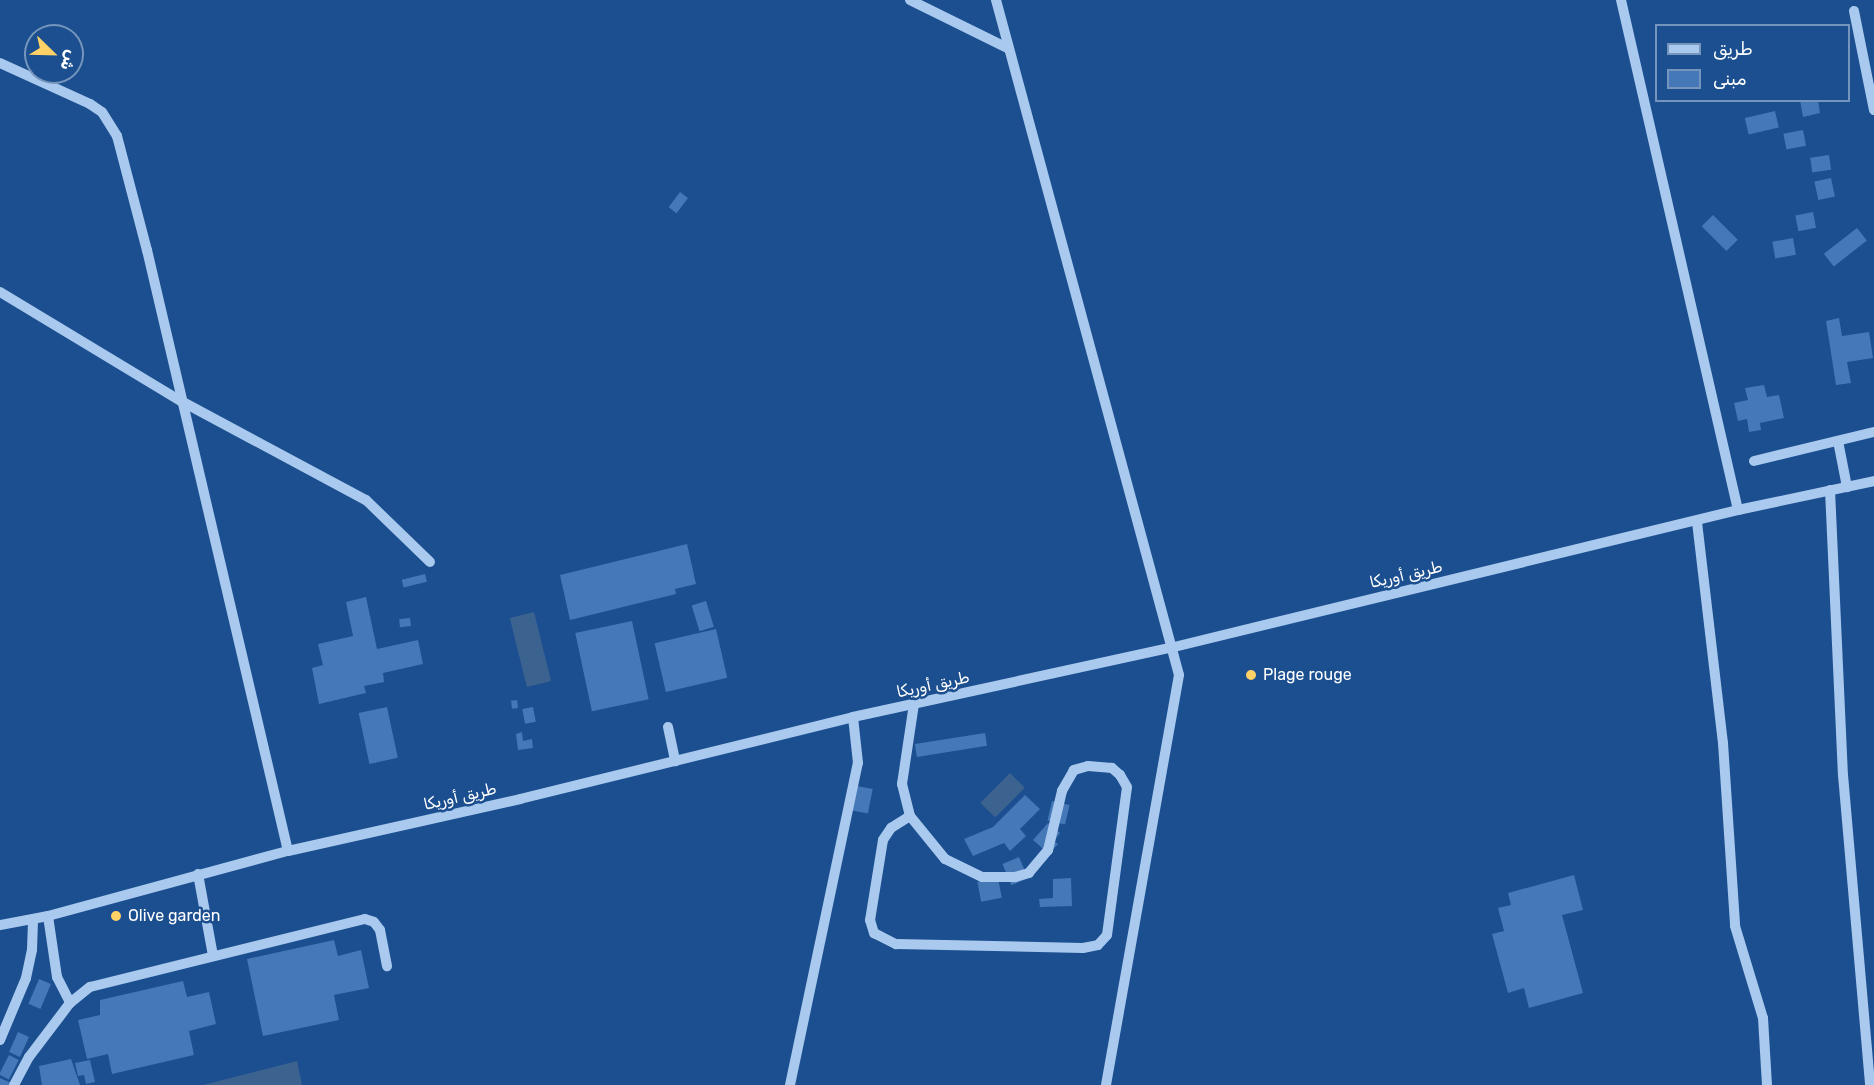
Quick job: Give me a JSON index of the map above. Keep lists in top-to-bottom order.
{
  "streets": {
    "street": ["طريق أوريكا"]
  },
  "places": ["Plage rouge", "Olive garden"],
  "legend": ["طريق", "مبنى"],
  "north": "bottom right"
}
